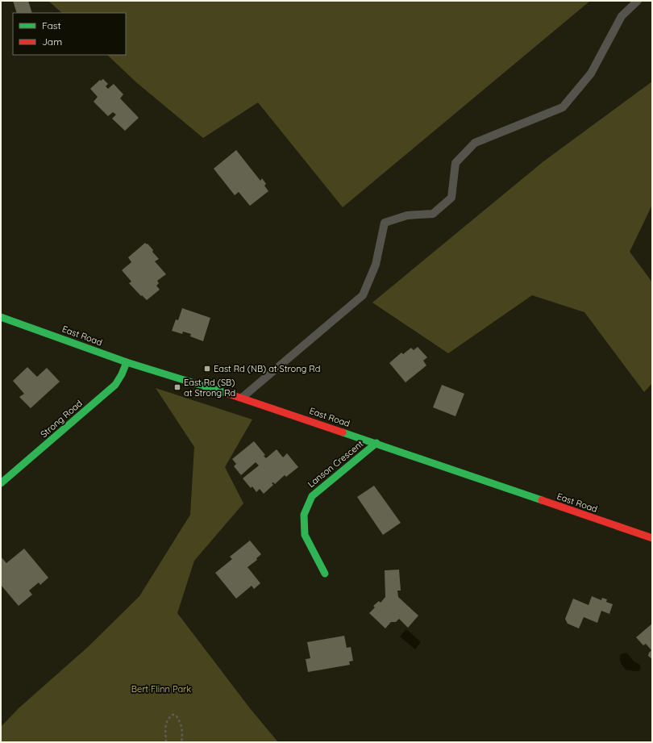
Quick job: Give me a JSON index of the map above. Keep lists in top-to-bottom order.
{
  "streets": {
    "main road": ["East Road", "Strong Road", "Lanson Crescent"]
  },
  "crossings": [
    ["East Road", "Strong Road"],
    ["East Road", "Lanson Crescent"]
  ],
  "parks": ["Bert Flinn Park"],
  "places": {
    "transit": ["East Rd (NB) at Strong Rd", "East Rd (SB) at Strong Rd"]
  },
  "legend": ["Fast", "Jam"]
}
